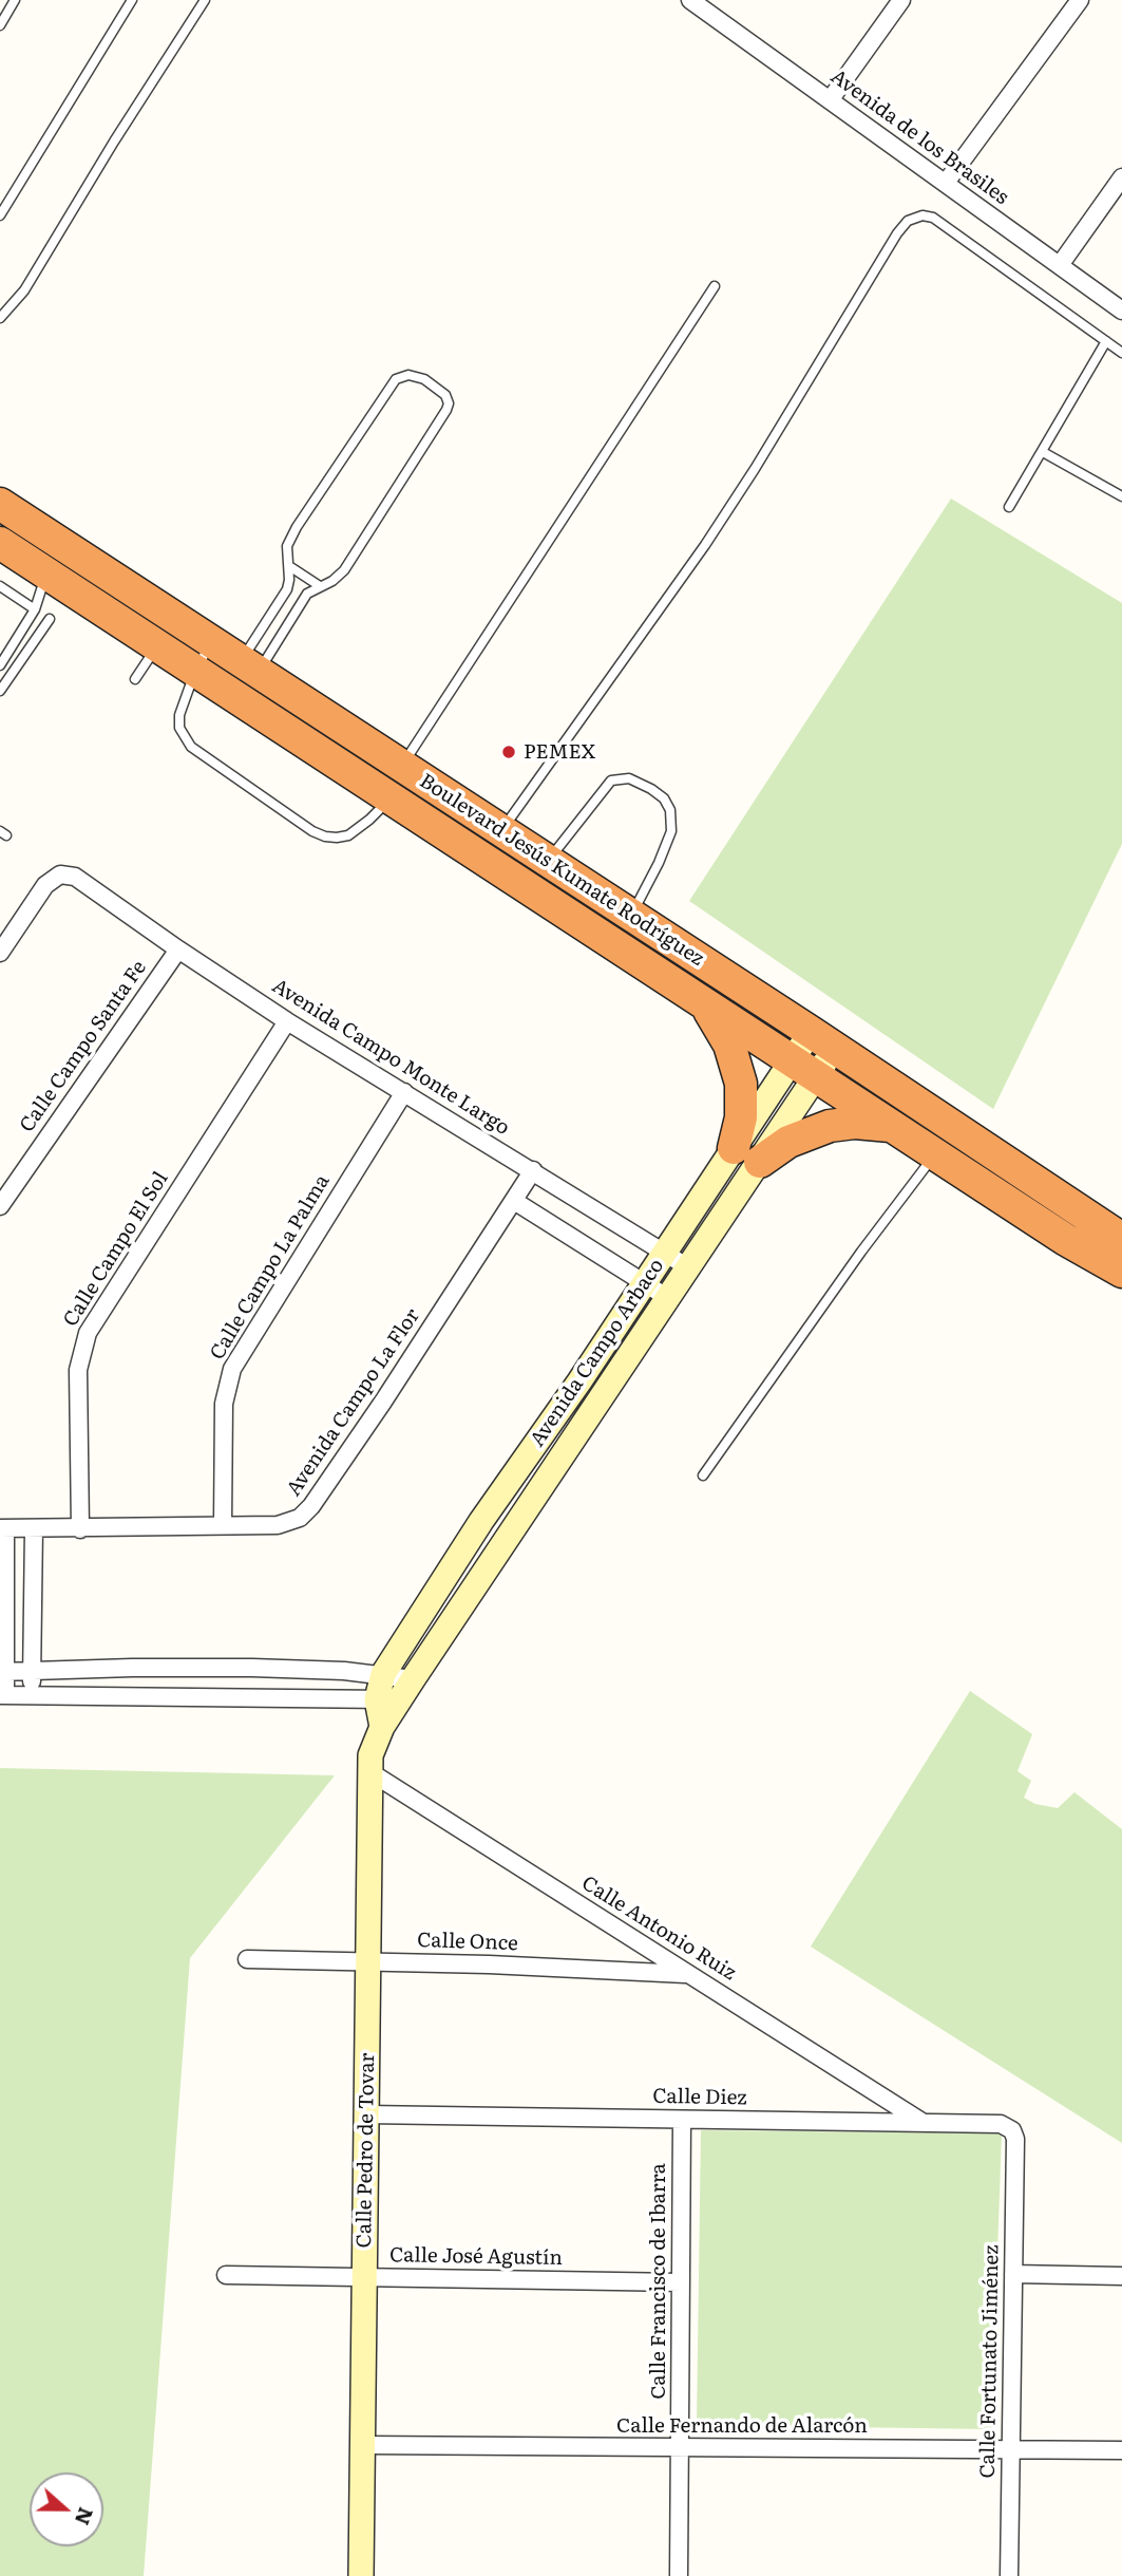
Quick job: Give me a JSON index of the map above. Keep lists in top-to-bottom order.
{
  "streets": {
    "highway": ["Boulevard Jesús Kumate Rodríguez"],
    "street": [
      "Avenida de los Brasiles",
      "Calle Campo Santa Fe",
      "Avenida Campo Monte Largo",
      "Calle Campo El Sol",
      "Calle Campo La Palma",
      "Avenida Campo Arbaco",
      "Avenida Campo La Flor",
      "Calle Antonio Ruiz",
      "Calle Once",
      "Calle Diez",
      "Calle Pedro de Tovar",
      "Calle José Agustín",
      "Calle Francisco de Ibarra",
      "Calle Fortunato Jiménez",
      "Calle Fernando de Alarcón"
    ]
  },
  "crossings": [
    ["Boulevard Jesús Kumate Rodríguez", "Avenida Campo Arbaco"],
    ["Calle Campo Santa Fe", "Avenida Campo Monte Largo"],
    ["Avenida Campo Monte Largo", "Calle Campo El Sol"],
    ["Avenida Campo Monte Largo", "Calle Campo La Palma"],
    ["Avenida Campo Monte Largo", "Avenida Campo Arbaco"],
    ["Avenida Campo Monte Largo", "Avenida Campo La Flor"],
    ["Calle Campo El Sol", "Avenida Campo La Flor"],
    ["Calle Campo La Palma", "Avenida Campo La Flor"],
    ["Avenida Campo Arbaco", "Calle Pedro de Tovar"],
    ["Calle Antonio Ruiz", "Calle Once"],
    ["Calle Antonio Ruiz", "Calle Diez"],
    ["Calle Antonio Ruiz", "Calle Pedro de Tovar"],
    ["Calle Once", "Calle Pedro de Tovar"],
    ["Calle Diez", "Calle Pedro de Tovar"],
    ["Calle Diez", "Calle Francisco de Ibarra"],
    ["Calle Diez", "Calle Fortunato Jiménez"],
    ["Calle Pedro de Tovar", "Calle José Agustín"],
    ["Calle Pedro de Tovar", "Calle Fernando de Alarcón"],
    ["Calle José Agustín", "Calle Francisco de Ibarra"],
    ["Calle Francisco de Ibarra", "Calle Fernando de Alarcón"],
    ["Calle Fortunato Jiménez", "Calle Fernando de Alarcón"]
  ],
  "places": ["PEMEX"],
  "north": "right"
}
